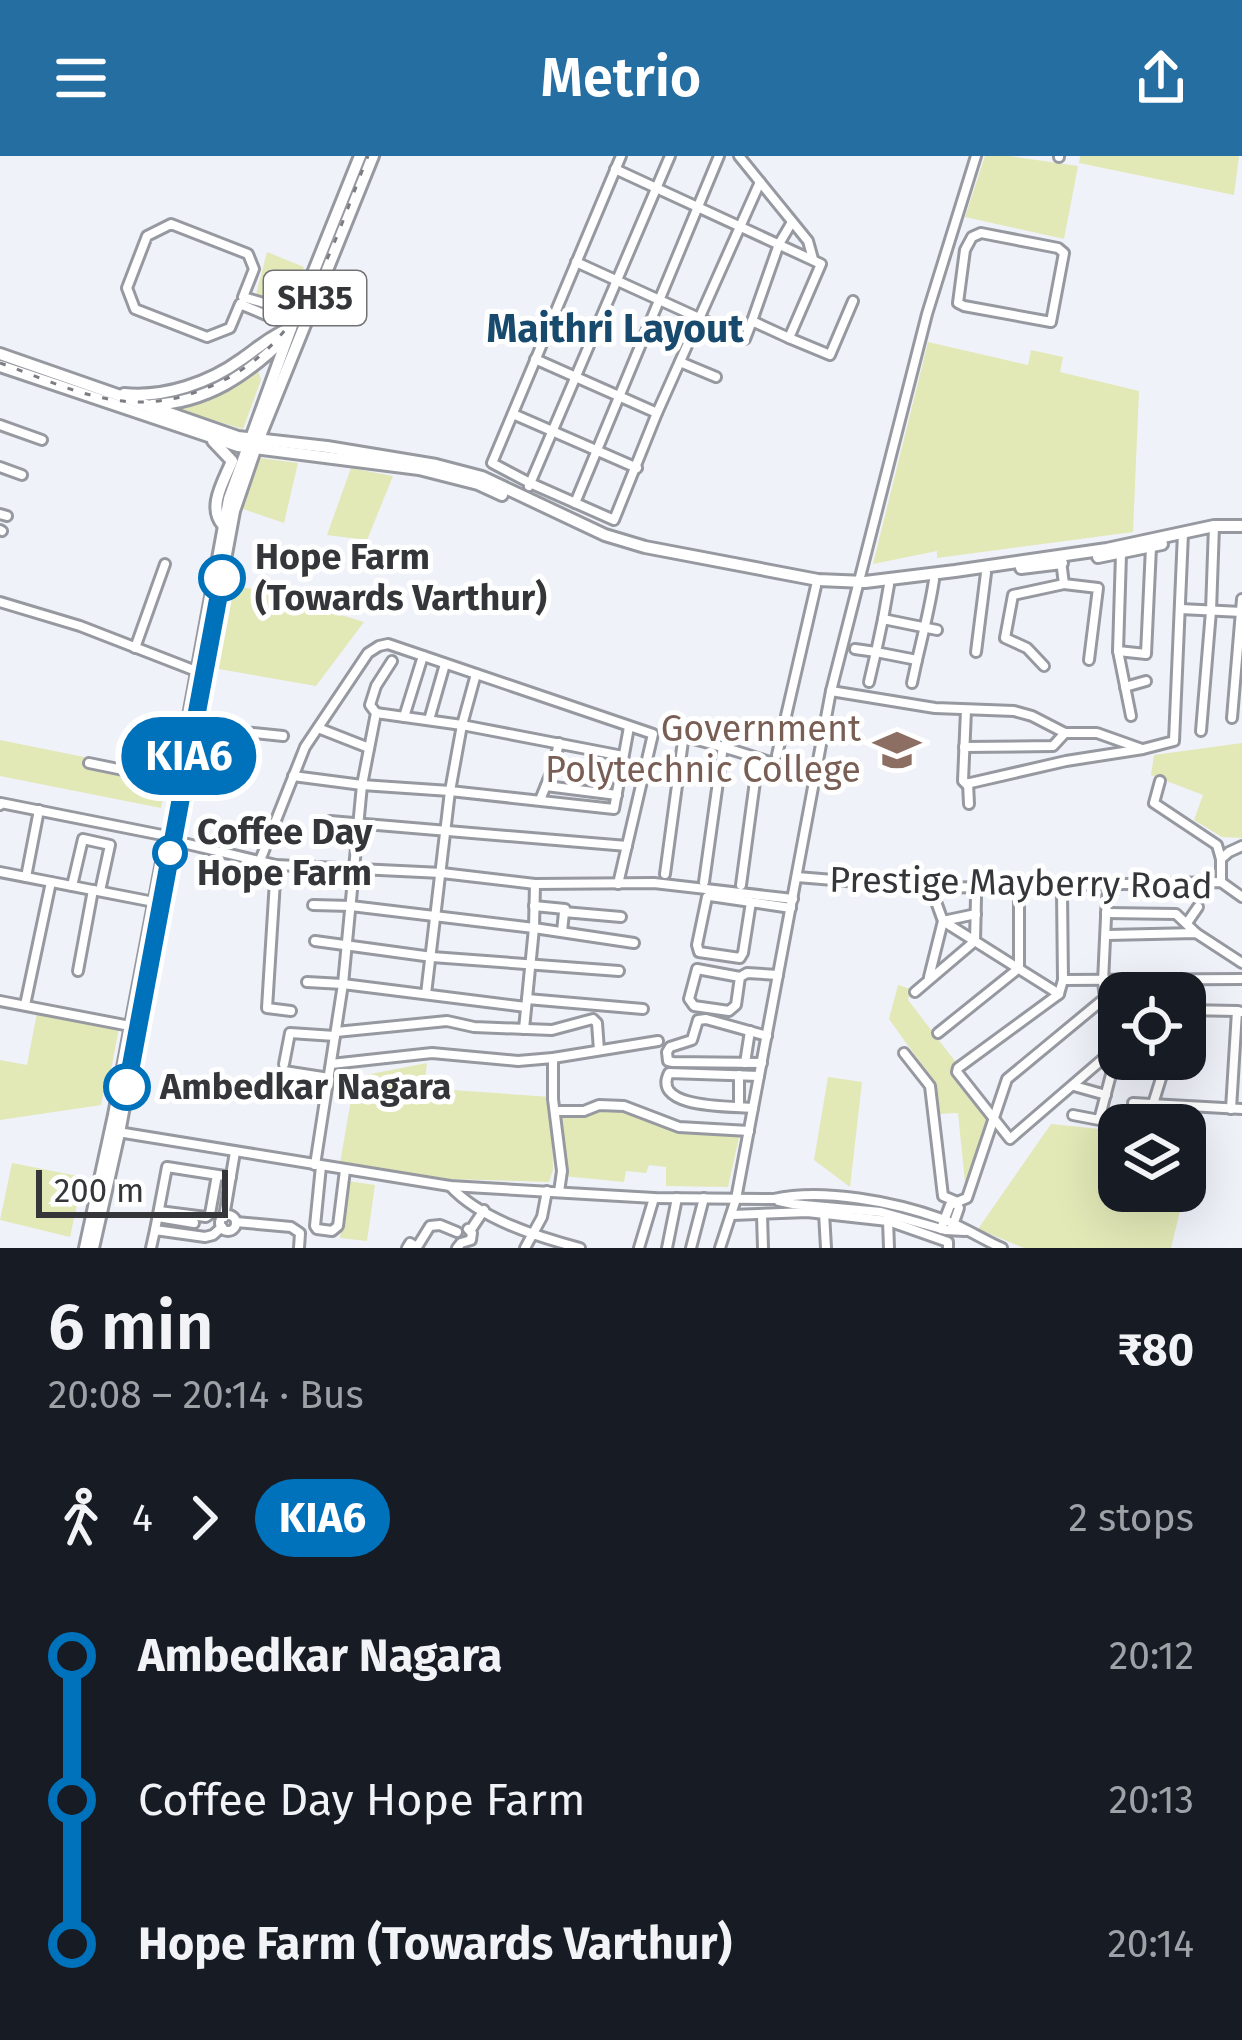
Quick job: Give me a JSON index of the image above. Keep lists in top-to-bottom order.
{
  "streets": {
    "main road": ["SH35"],
    "street": ["Prestige Mayberry Road"]
  },
  "districts": ["Maithri Layout"],
  "places": {
    "other": ["Hope Farm (Towards Varthur)", "Coffee Day Hope Farm", "Ambedkar Nagara"],
    "school or university": ["Government Polytechnic College"]
  },
  "lines": ["bus line KIA6"],
  "scale_bar": "200 m",
  "page": {
    "header": "Metrio",
    "on_map": "KIA6",
    "scale": "200 m",
    "heading": ["6 min", "20:08 – 20:14 · Bus", "₹80"],
    "legs": ["4", "KIA6", "2 stops"],
    "list": [
      {
        "name": "Ambedkar Nagara",
        "value": "20:12"
      },
      {
        "name": "Coffee Day Hope Farm",
        "value": "20:13"
      },
      {
        "name": "Hope Farm (Towards Varthur)",
        "value": "20:14"
      }
    ]
  }
}
